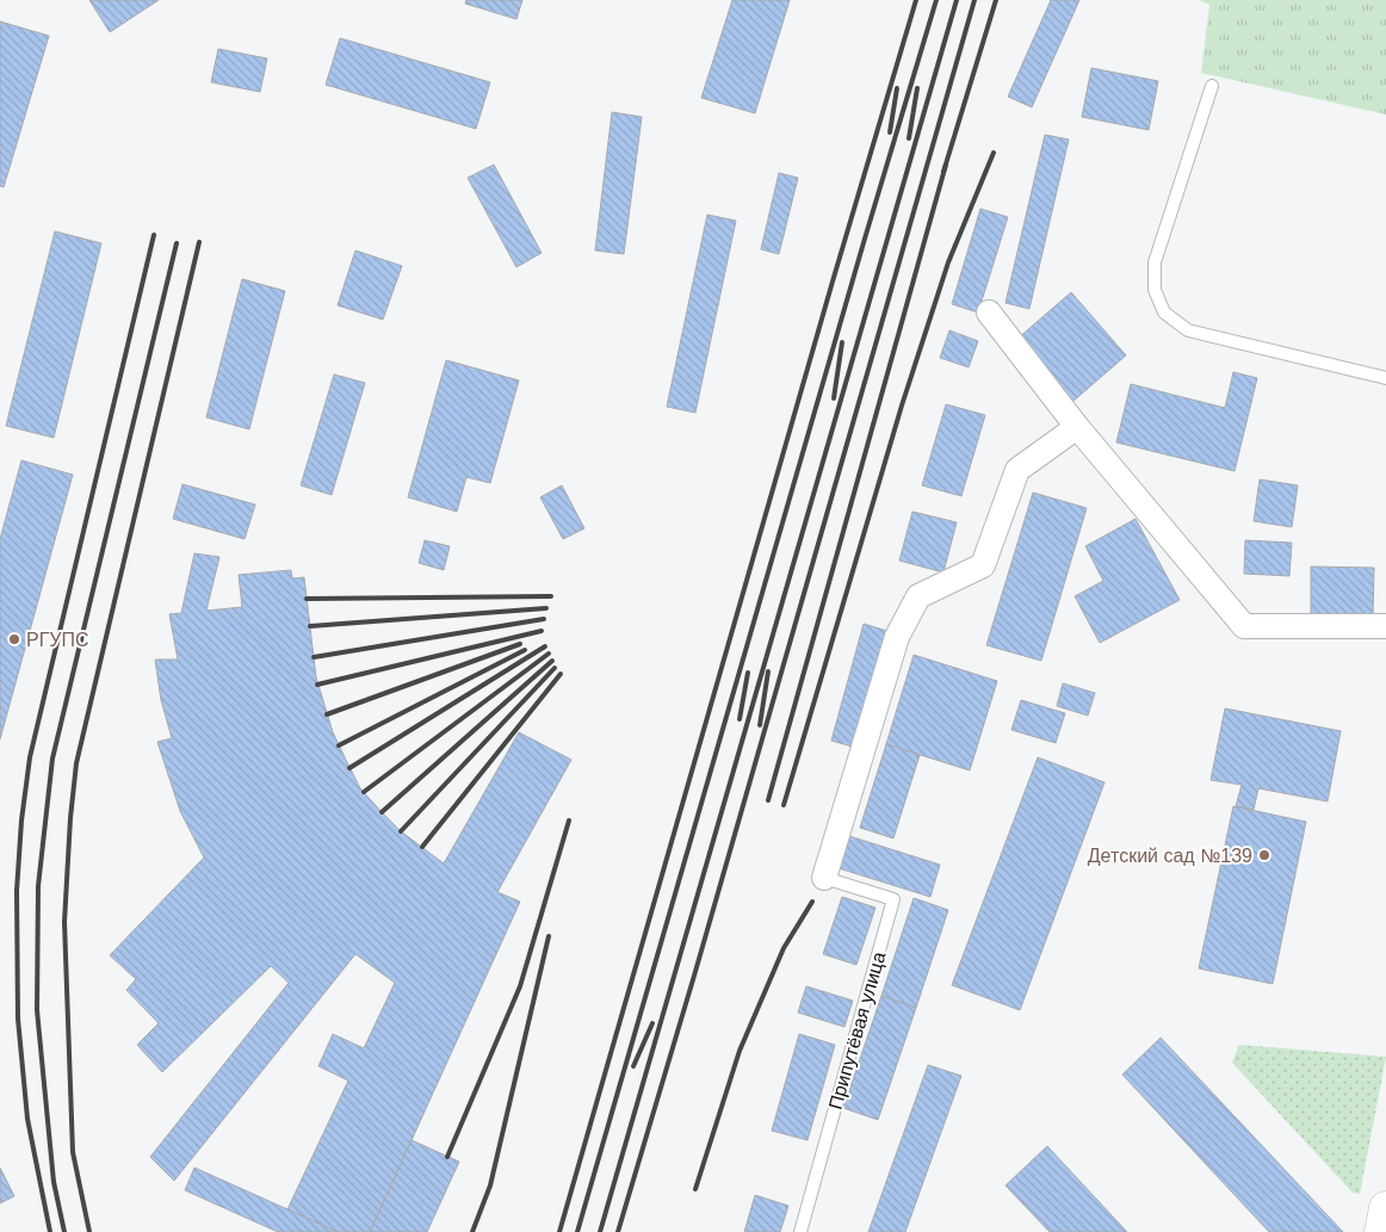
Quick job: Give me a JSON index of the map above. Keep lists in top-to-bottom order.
{
  "streets": {
    "lane": ["Припутёвая улица"]
  },
  "places": ["РГУПС", "Детский сад №139"]
}
